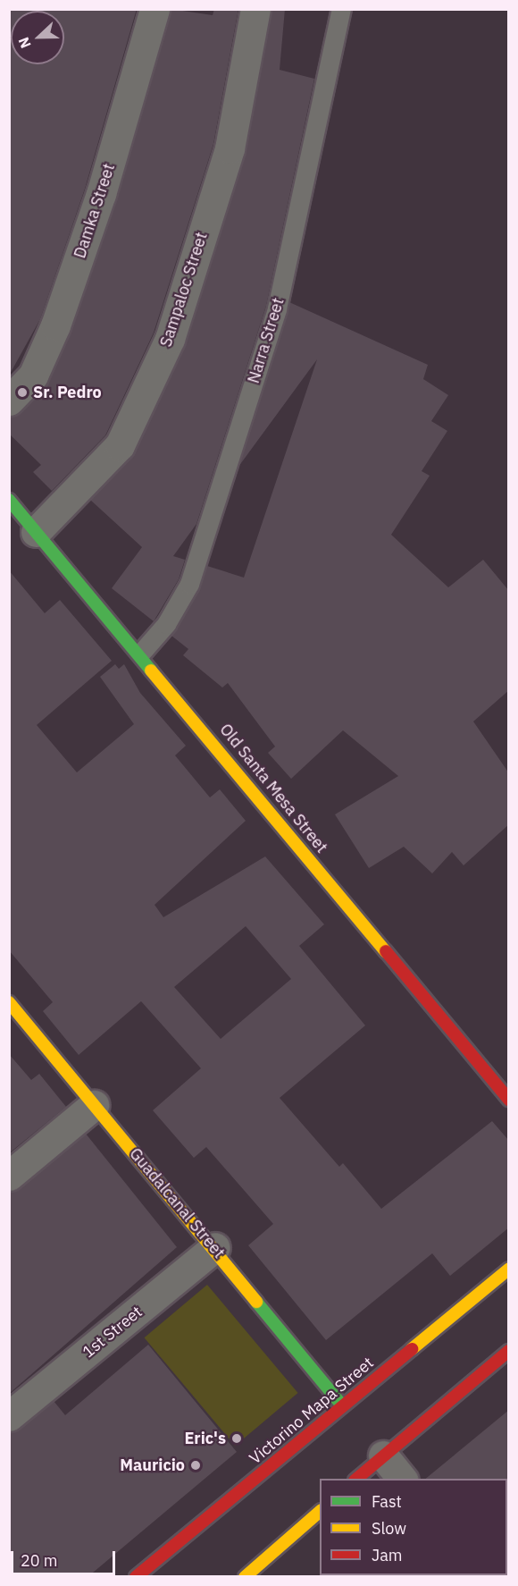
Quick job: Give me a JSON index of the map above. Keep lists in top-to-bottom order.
{
  "streets": {
    "main road": ["Old Santa Mesa Street", "Guadalcanal Street", "Victorino Mapa Street"],
    "street": ["Damka Street", "Sampaloc Street", "1st Street"],
    "lane": ["Narra Street"]
  },
  "crossings": [
    ["Sampaloc Street", "Old Santa Mesa Street"],
    ["Narra Street", "Old Santa Mesa Street"],
    ["Guadalcanal Street", "1st Street"],
    ["Guadalcanal Street", "Victorino Mapa Street"]
  ],
  "places": ["Sr. Pedro", "Eric's", "Mauricio"],
  "legend": ["Fast", "Slow", "Jam"],
  "scale_bar": "20 m",
  "north": "left"
}
